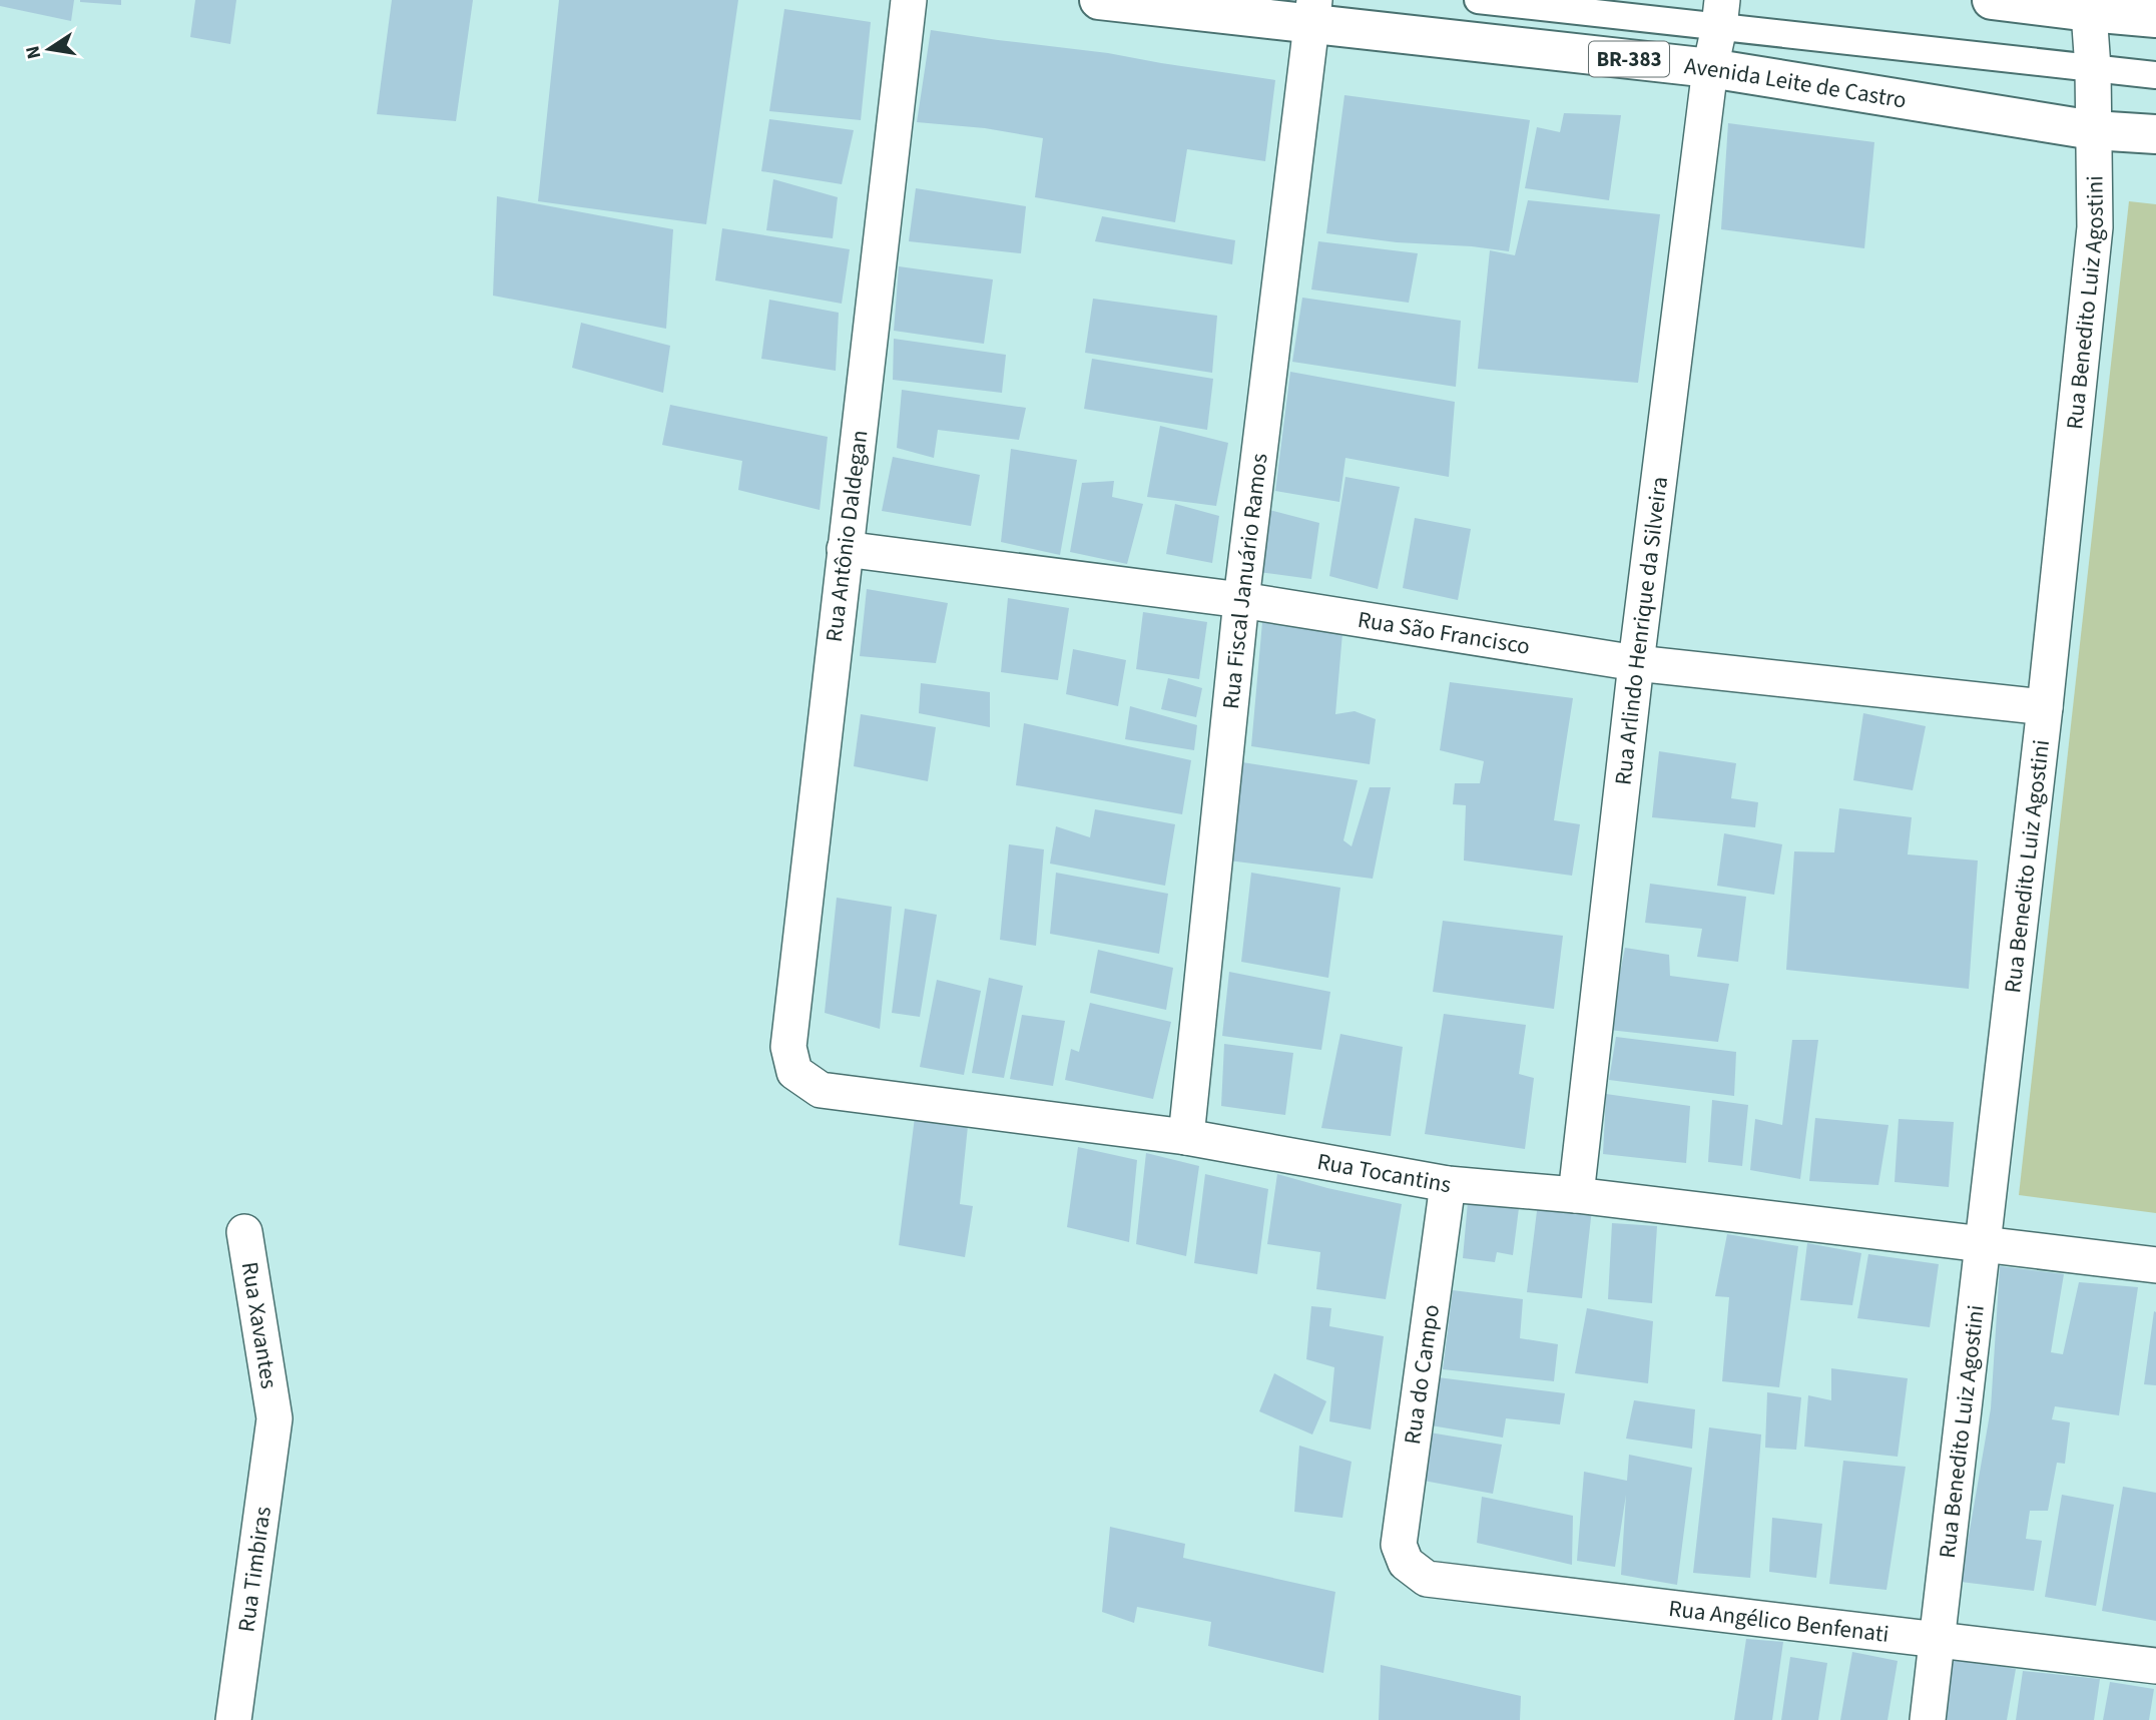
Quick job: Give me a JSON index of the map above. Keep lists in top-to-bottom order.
{
  "streets": {
    "highway": ["BR-383", "Avenida Leite de Castro"],
    "street": [
      "Rua Benedito Luiz Agostini",
      "Rua Antônio Daldegan",
      "Rua Fiscal Januário Ramos",
      "Rua São Francisco",
      "Rua Arlindo Henrique da Silveira",
      "Rua Tocantins",
      "Rua Xavantes",
      "Rua do Campo",
      "Rua Timbiras",
      "Rua Angélico Benfenati"
    ]
  },
  "crossings": [
    ["Avenida Leite de Castro", "Rua Benedito Luiz Agostini"],
    ["Avenida Leite de Castro", "Rua Fiscal Januário Ramos"],
    ["Avenida Leite de Castro", "Rua Arlindo Henrique da Silveira"],
    ["Rua Benedito Luiz Agostini", "Rua São Francisco"],
    ["Rua Benedito Luiz Agostini", "Rua Tocantins"],
    ["Rua Benedito Luiz Agostini", "Rua Angélico Benfenati"],
    ["Rua Antônio Daldegan", "Rua São Francisco"],
    ["Rua Antônio Daldegan", "Rua Tocantins"],
    ["Rua Fiscal Januário Ramos", "Rua São Francisco"],
    ["Rua Fiscal Januário Ramos", "Rua Tocantins"],
    ["Rua São Francisco", "Rua Arlindo Henrique da Silveira"],
    ["Rua Arlindo Henrique da Silveira", "Rua Tocantins"],
    ["Rua Tocantins", "Rua do Campo"],
    ["Rua Xavantes", "Rua Timbiras"],
    ["Rua do Campo", "Rua Angélico Benfenati"]
  ],
  "north": "left"
}
